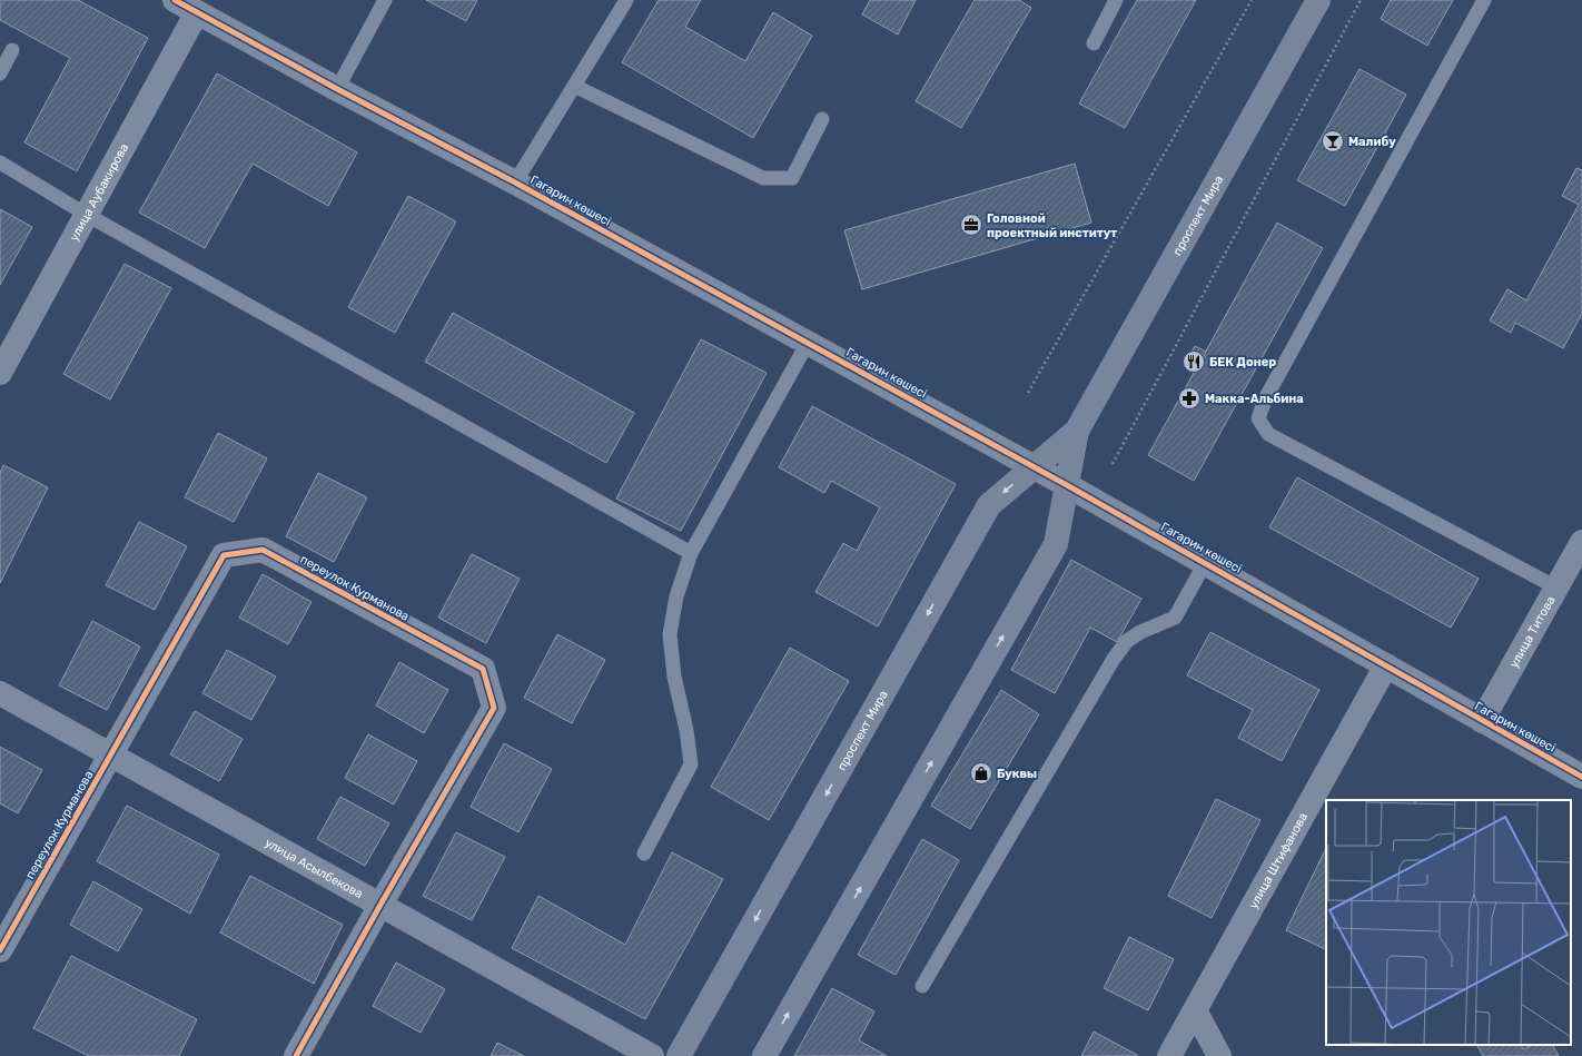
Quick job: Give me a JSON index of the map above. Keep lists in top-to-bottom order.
{
  "streets": {
    "main road": ["проспект Мира"],
    "street": [
      "улица Аубакирова",
      "Гагарин көшесі",
      "переулок Курманова",
      "улица Титова",
      "улица Штифанова",
      "улица Асылбекова"
    ]
  },
  "crossings": [
    ["улица Аубакирова", "Гагарин көшесі"],
    ["Гагарин көшесі", "проспект Мира"],
    ["Гагарин көшесі", "улица Титова"],
    ["Гагарин көшесі", "улица Штифанова"],
    ["переулок Курманова", "улица Асылбекова"]
  ],
  "places": {
    "bar": ["Малибу"],
    "office": ["Головной проектный институт"],
    "restaurant": ["БЕК Донер"],
    "pharmacy": ["Макка-Альбина"],
    "shop": ["Буквы"]
  }
}
